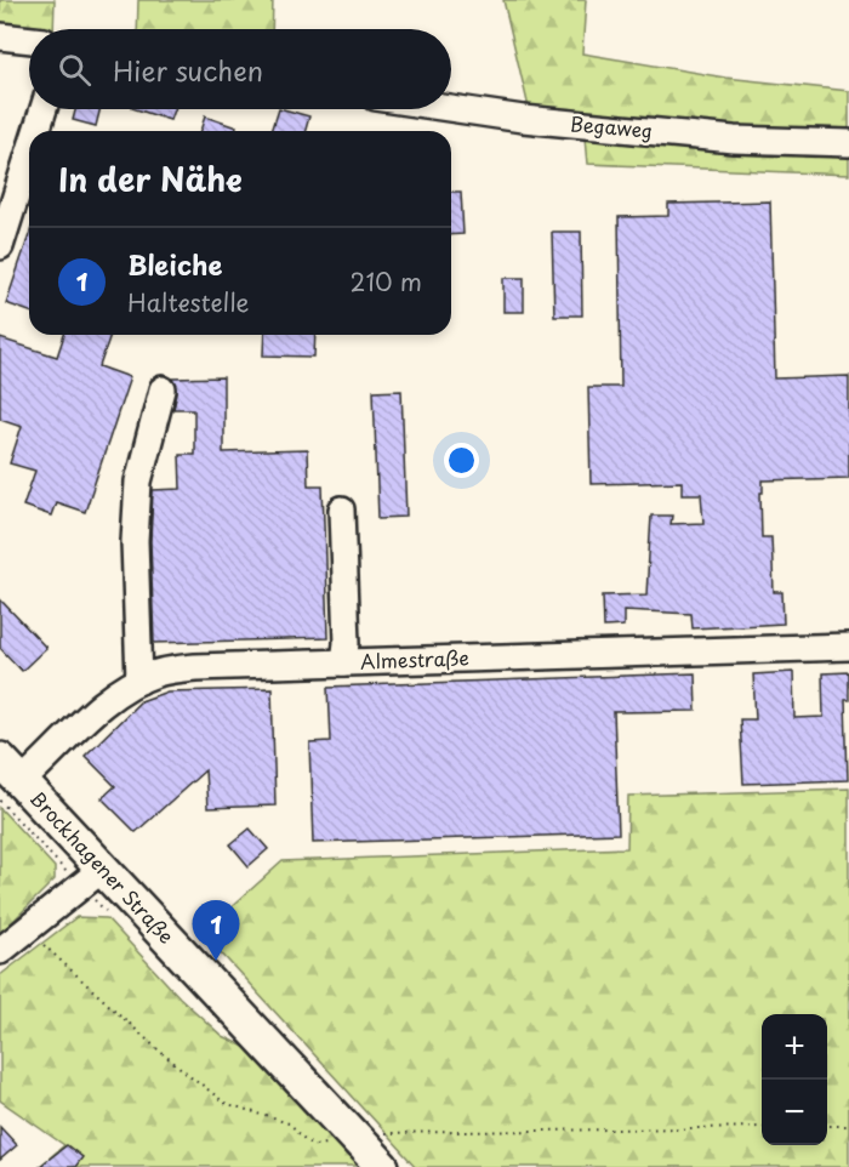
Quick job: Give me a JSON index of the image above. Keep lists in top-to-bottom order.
{
  "streets": {
    "main road": ["Brockhagener Straße"],
    "street": ["Begaweg", "Almestraße"]
  },
  "crossings": [
    ["Almestraße", "Brockhagener Straße"]
  ],
  "page": {
    "search": "Hier suchen",
    "heading": "In der Nähe",
    "list": [
      {
        "mark": "1",
        "name": "Bleiche",
        "note": "Haltestelle",
        "value": "210 m"
      }
    ],
    "pins": "1",
    "map_buttons": ["+", "−"]
  }
}
